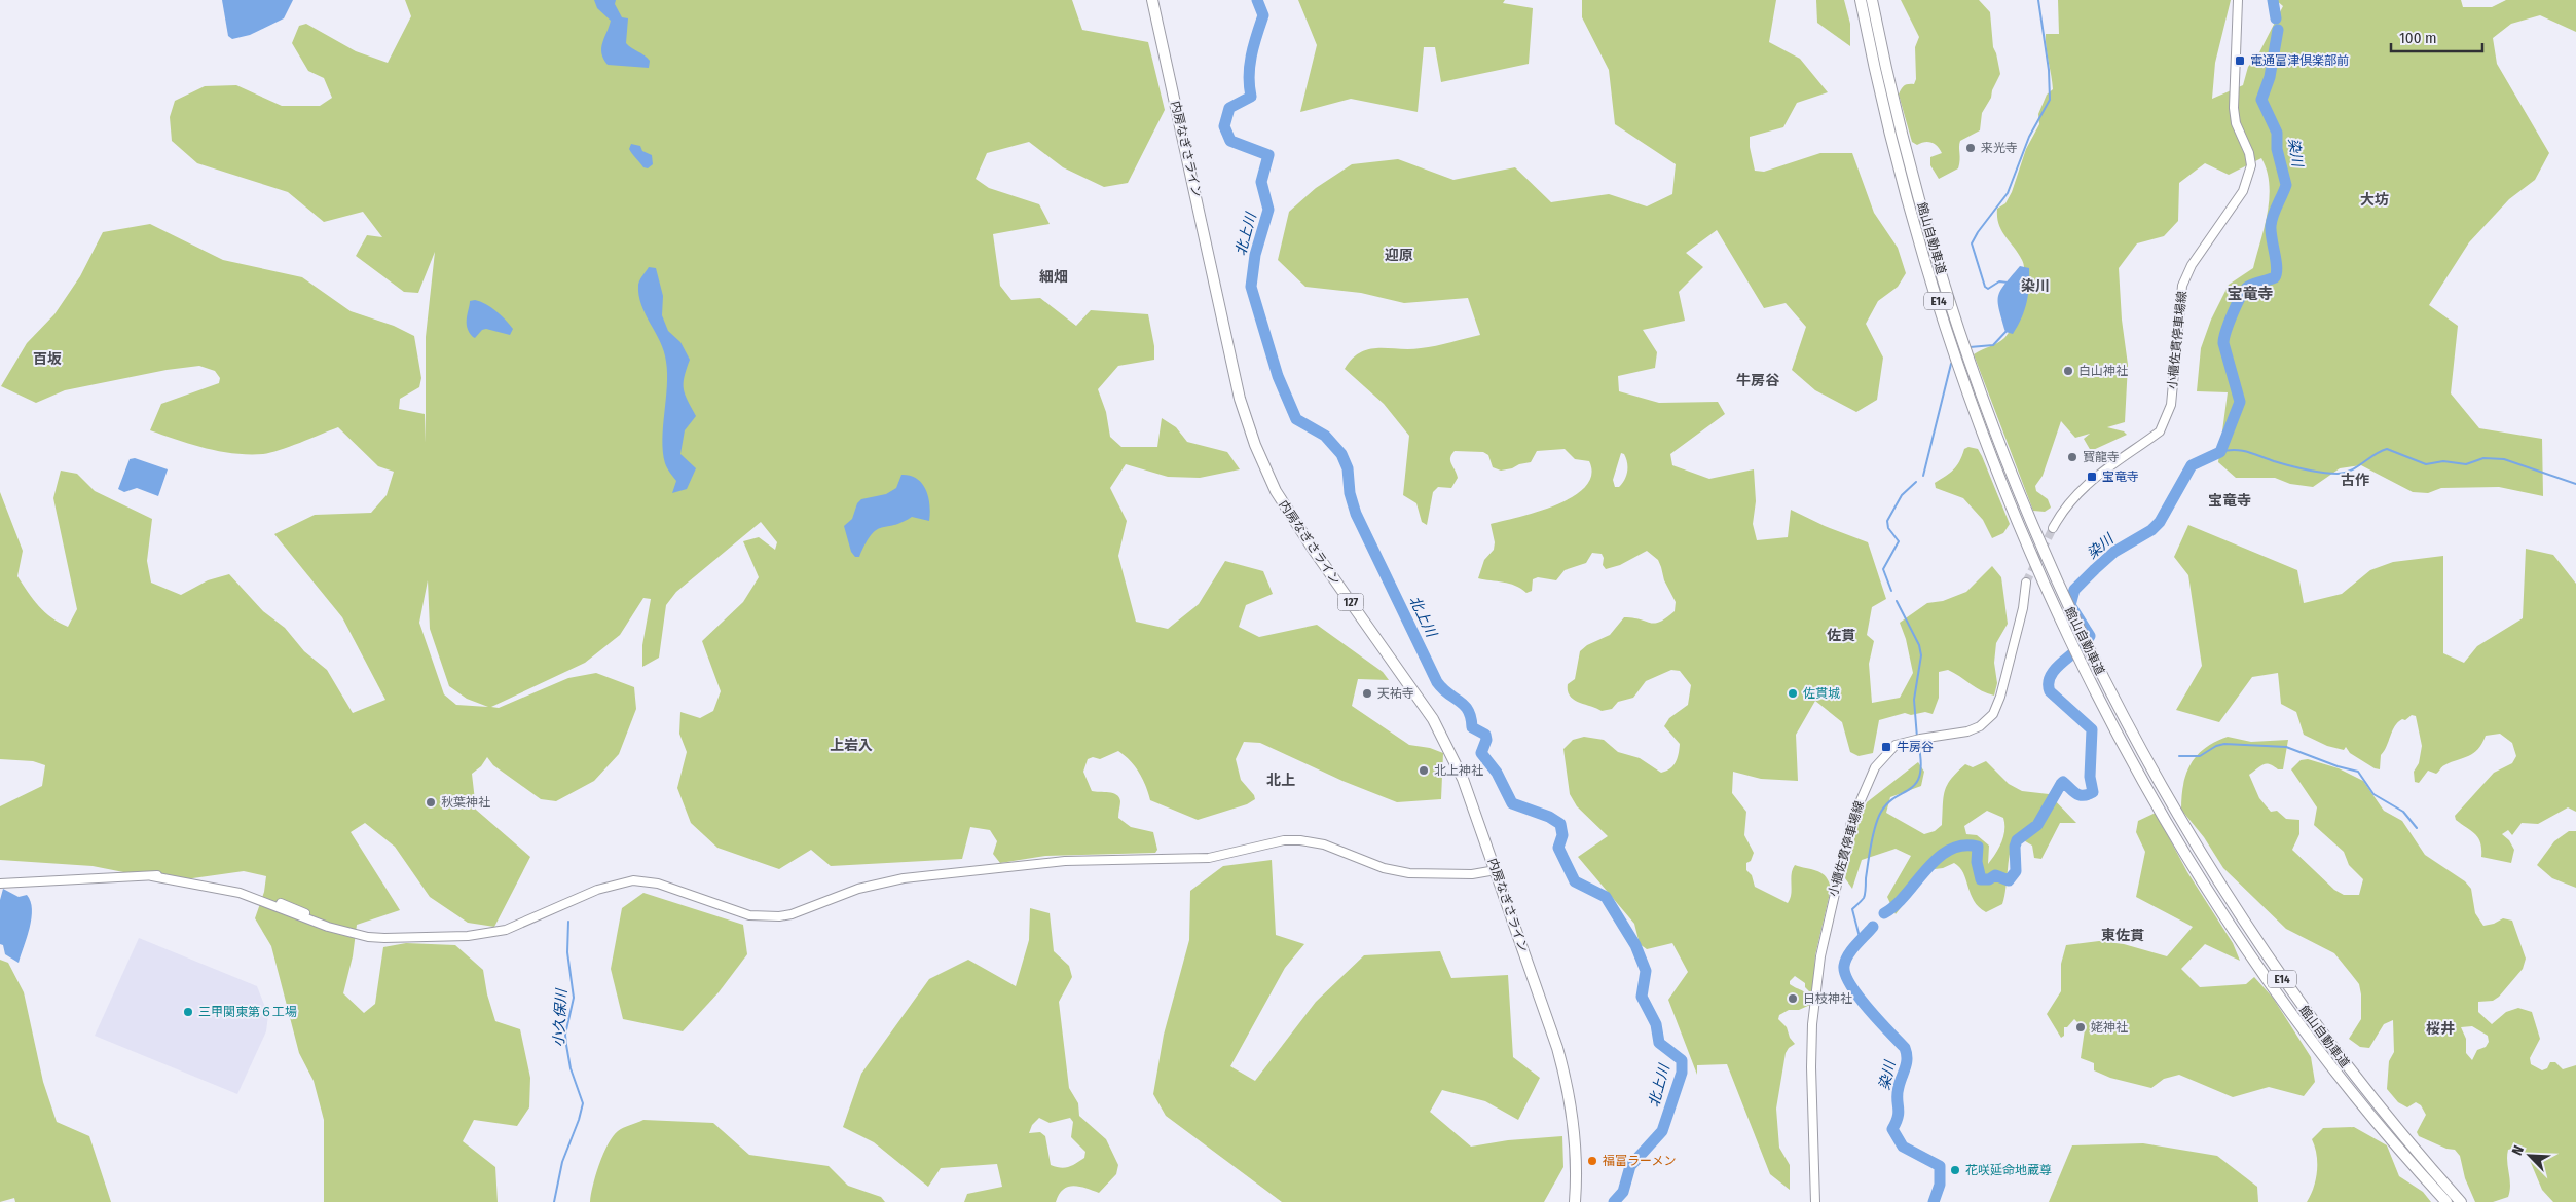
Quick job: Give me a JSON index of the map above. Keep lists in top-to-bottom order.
{
  "streets": {
    "highway": [
      "内房なぎさライン",
      "館山自動車道",
      "E14",
      "127"
    ],
    "street": ["小櫃佐貫停車場線"]
  },
  "districts": [
    "大坊",
    "迎原",
    "細畑",
    "染川",
    "宝竜寺",
    "百坂",
    "牛房谷",
    "古作",
    "宝竜寺",
    "佐貫",
    "上岩入",
    "北上",
    "東佐貫",
    "桜井"
  ],
  "water": ["染川", "北上川", "小久保川"],
  "places": {
    "transit": ["電通富津倶楽部前", "宝竜寺", "牛房谷"],
    "other": [
      "来光寺",
      "白山神社",
      "寳龍寺",
      "天祐寺",
      "佐貫城",
      "北上神社",
      "秋葉神社",
      "日枝神社",
      "三甲関東第６工場",
      "姥神社",
      "福富ラーメン",
      "花咲延命地蔵尊"
    ]
  },
  "scale_bar": "100 m",
  "north": "top left"
}
